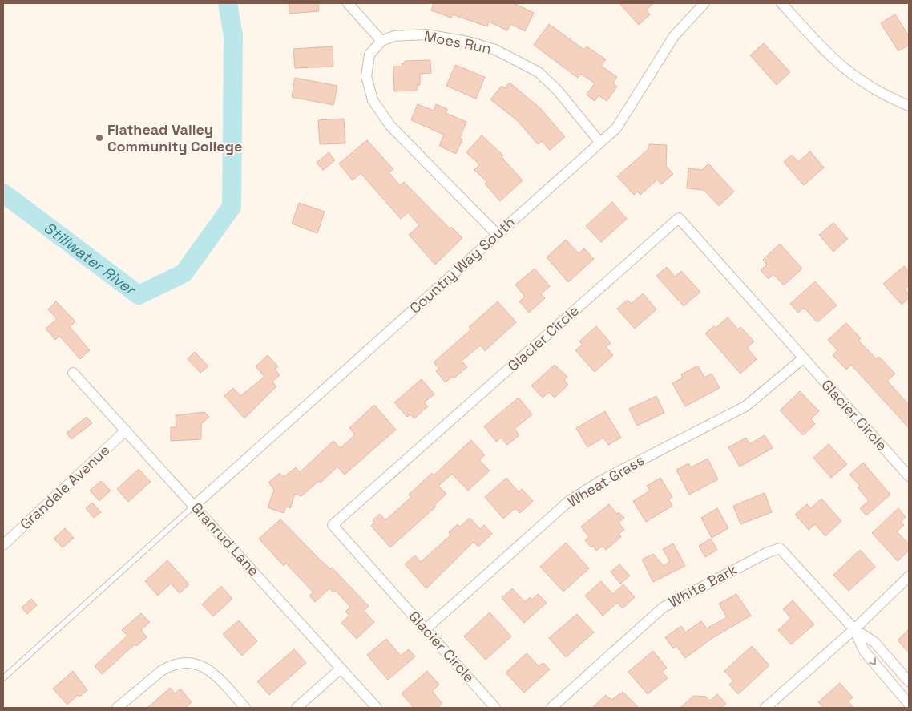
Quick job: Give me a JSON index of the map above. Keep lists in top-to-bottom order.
{
  "streets": {
    "street": [
      "Moes Run",
      "Country Way South",
      "Glacier Circle",
      "Wheat Grass",
      "Grandale Avenue",
      "Granrud Lane",
      "White Bark"
    ]
  },
  "crossings": [
    ["Moes Run", "Country Way South"],
    ["Country Way South", "Granrud Lane"],
    ["Glacier Circle", "Wheat Grass"],
    ["Grandale Avenue", "Granrud Lane"]
  ],
  "water": ["Stillwater River"],
  "places": ["Flathead Valley Community College"]
}
